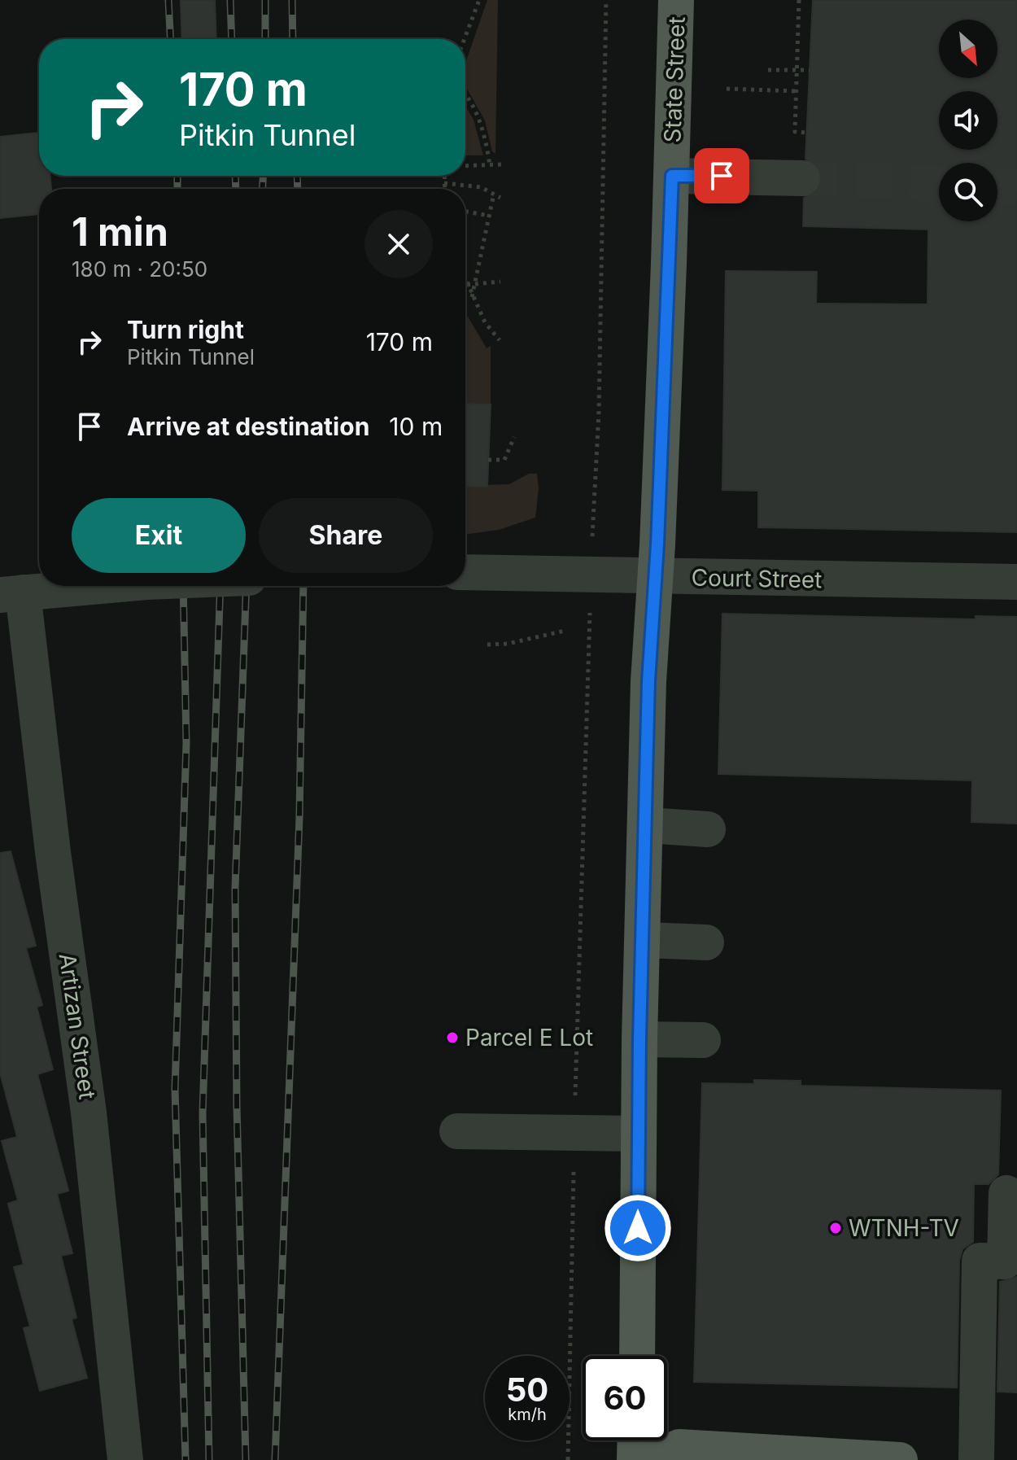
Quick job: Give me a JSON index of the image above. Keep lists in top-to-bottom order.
{
  "streets": {
    "main road": ["State Street"],
    "street": ["Court Street", "Artizan Street"]
  },
  "crossings": [
    ["State Street", "Court Street"]
  ],
  "places": ["Parcel E Lot", "WTNH-TV"],
  "north": "bottom right",
  "page": {
    "turn": ["170 m", "Pitkin Tunnel"],
    "heading": ["1 min", "180 m · 20:50"],
    "list": [
      {
        "name": "Turn right",
        "note": "Pitkin Tunnel",
        "value": "170 m"
      },
      {
        "name": "Arrive at destination",
        "value": "10 m"
      }
    ],
    "buttons": ["Exit", "Share"],
    "speed": "50 km/h",
    "limit": "60"
  }
}
